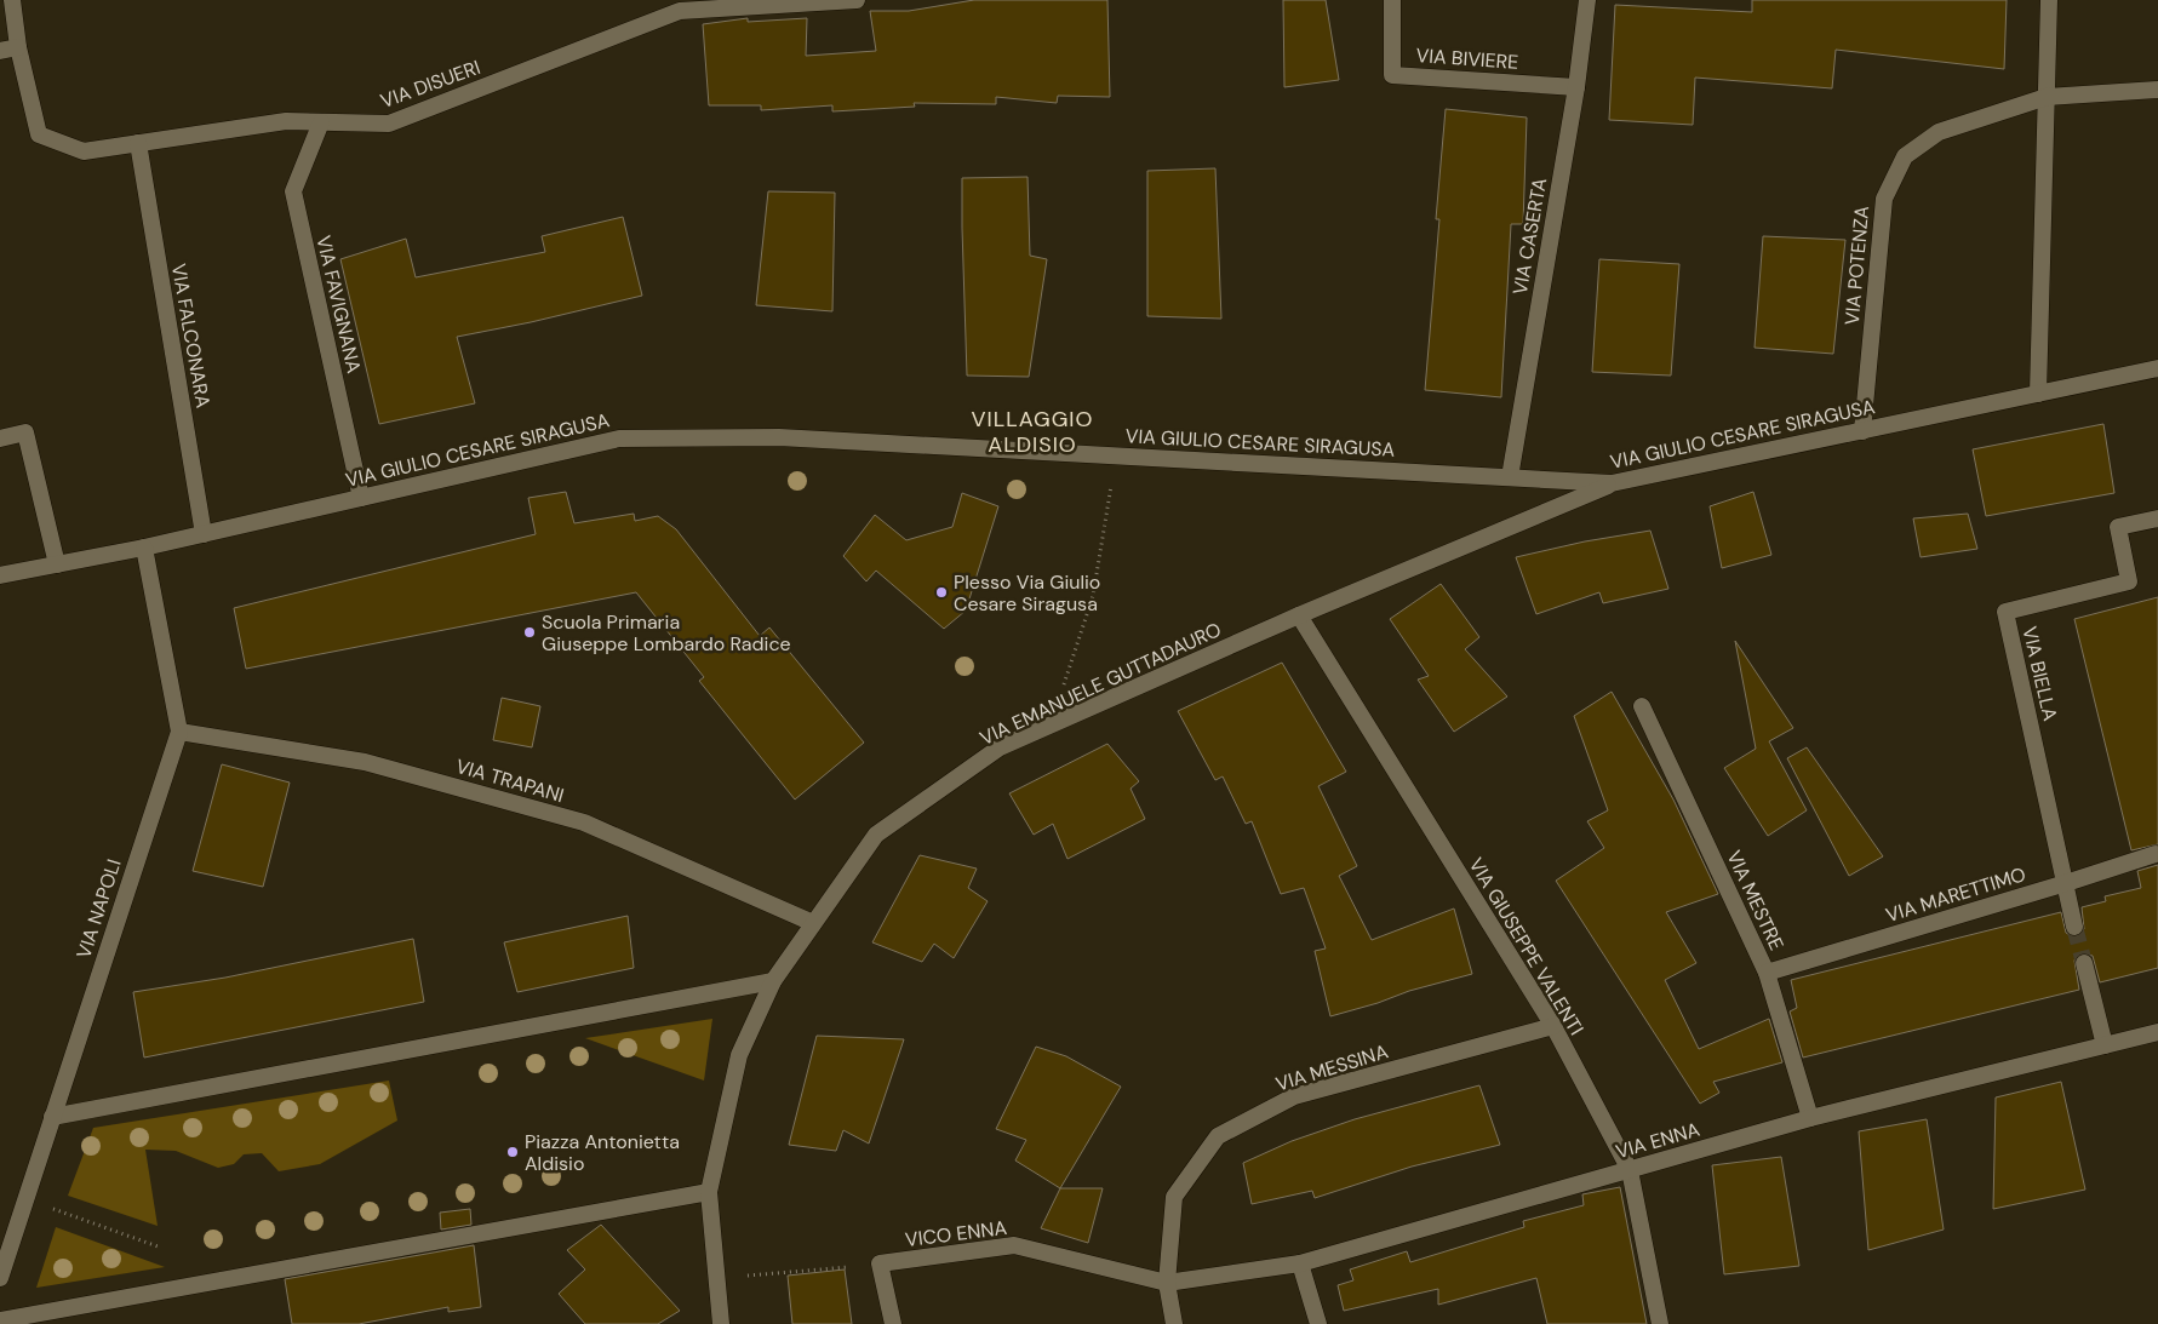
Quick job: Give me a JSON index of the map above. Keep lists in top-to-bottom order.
{
  "streets": {
    "street": [
      "VIA BIVIERE",
      "VIA DISUERI",
      "VIA CASERTA",
      "VIA POTENZA",
      "VIA FAVIGNANA",
      "VIA FALCONARA",
      "VIA GIULIO CESARE SIRAGUSA",
      "VIA BIELLA",
      "VIA EMANUELE GUTTADAURO",
      "VIA TRAPANI",
      "VIA MARETTIMO",
      "VIA MESTRE",
      "VIA NAPOLI",
      "VIA GIUSEPPE VALENTI",
      "VIA MESSINA",
      "VIA ENNA",
      "VICO ENNA"
    ]
  },
  "crossings": [
    ["VIA BIVIERE", "VIA CASERTA"],
    ["VIA DISUERI", "VIA FAVIGNANA"],
    ["VIA DISUERI", "VIA FALCONARA"],
    ["VIA CASERTA", "VIA GIULIO CESARE SIRAGUSA"],
    ["VIA POTENZA", "VIA GIULIO CESARE SIRAGUSA"],
    ["VIA FAVIGNANA", "VIA GIULIO CESARE SIRAGUSA"],
    ["VIA FALCONARA", "VIA GIULIO CESARE SIRAGUSA"],
    ["VIA GIULIO CESARE SIRAGUSA", "VIA EMANUELE GUTTADAURO"],
    ["VIA GIULIO CESARE SIRAGUSA", "VIA NAPOLI"],
    ["VIA BIELLA", "VIA MARETTIMO"],
    ["VIA EMANUELE GUTTADAURO", "VIA TRAPANI"],
    ["VIA EMANUELE GUTTADAURO", "VIA GIUSEPPE VALENTI"],
    ["VIA TRAPANI", "VIA NAPOLI"],
    ["VIA MARETTIMO", "VIA MESTRE"],
    ["VIA MESTRE", "VIA ENNA"],
    ["VIA GIUSEPPE VALENTI", "VIA MESSINA"],
    ["VIA GIUSEPPE VALENTI", "VIA ENNA"],
    ["VIA MESSINA", "VIA ENNA"],
    ["VIA MESSINA", "VICO ENNA"],
    ["VIA ENNA", "VICO ENNA"]
  ],
  "districts": ["VILLAGGIO ALDISIO"],
  "places": ["Plesso Via Giulio Cesare Siragusa", "Scuola Primaria Giuseppe Lombardo Radice", "Piazza Antonietta Aldisio"]
}
